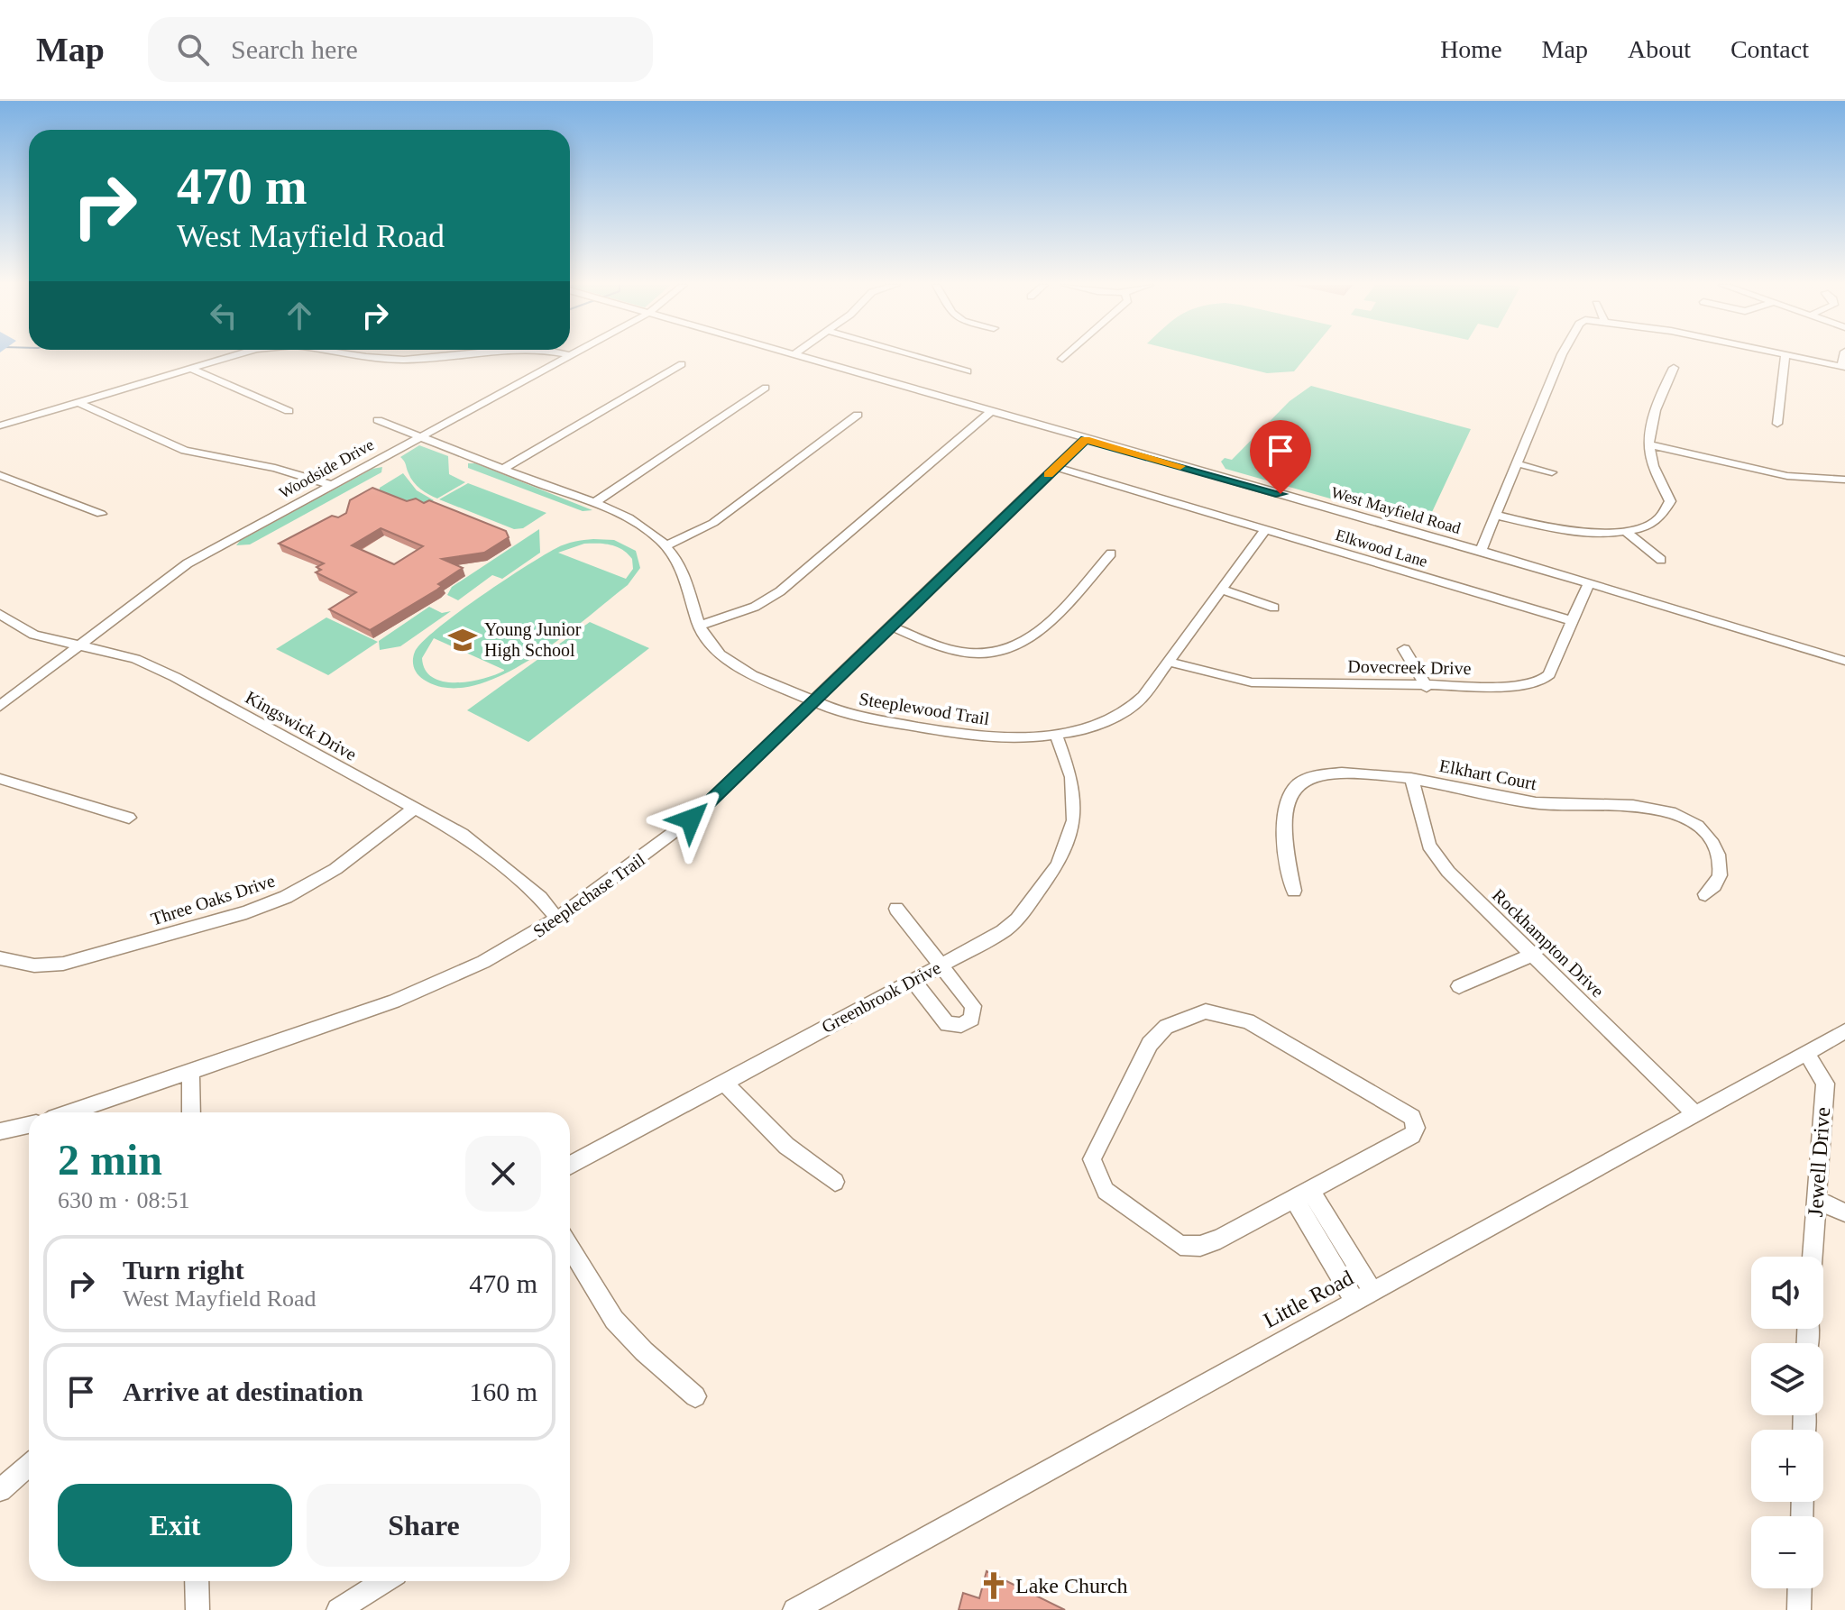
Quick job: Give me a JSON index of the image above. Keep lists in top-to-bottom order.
{
  "streets": {
    "street": [
      "Woodside Drive",
      "West Mayfield Road",
      "Elkwood Lane",
      "Dovecreek Drive",
      "Steeplewood Trail",
      "Kingswick Drive",
      "Elkhart Court",
      "Steeplechase Trail",
      "Three Oaks Drive",
      "Rockhampton Drive",
      "Greenbrook Drive",
      "Jewell Drive",
      "Little Road"
    ]
  },
  "crossings": [
    ["Woodside Drive", "Steeplewood Trail"],
    ["Woodside Drive", "Kingswick Drive"],
    ["West Mayfield Road", "Dovecreek Drive"],
    ["West Mayfield Road", "Steeplechase Trail"],
    ["Elkwood Lane", "Dovecreek Drive"],
    ["Elkwood Lane", "Steeplewood Trail"],
    ["Elkwood Lane", "Steeplechase Trail"],
    ["Dovecreek Drive", "Steeplewood Trail"],
    ["Steeplewood Trail", "Steeplechase Trail"],
    ["Steeplewood Trail", "Greenbrook Drive"],
    ["Kingswick Drive", "Steeplechase Trail"],
    ["Kingswick Drive", "Three Oaks Drive"],
    ["Elkhart Court", "Rockhampton Drive"],
    ["Rockhampton Drive", "Little Road"],
    ["Jewell Drive", "Little Road"]
  ],
  "places": {
    "school or university": ["Young Junior High School"],
    "church": ["Lake Church"]
  },
  "page": {
    "header": "Map",
    "search": "Search here",
    "nav": [
      "Home",
      "Map",
      "About",
      "Contact"
    ],
    "turn": ["470 m", "West Mayfield Road"],
    "heading": ["2 min", "630 m · 08:51"],
    "list": [
      {
        "name": "Turn right",
        "note": "West Mayfield Road",
        "value": "470 m"
      },
      {
        "name": "Arrive at destination",
        "value": "160 m"
      }
    ],
    "map_buttons": ["+", "−"],
    "buttons": ["Exit", "Share"]
  }
}
